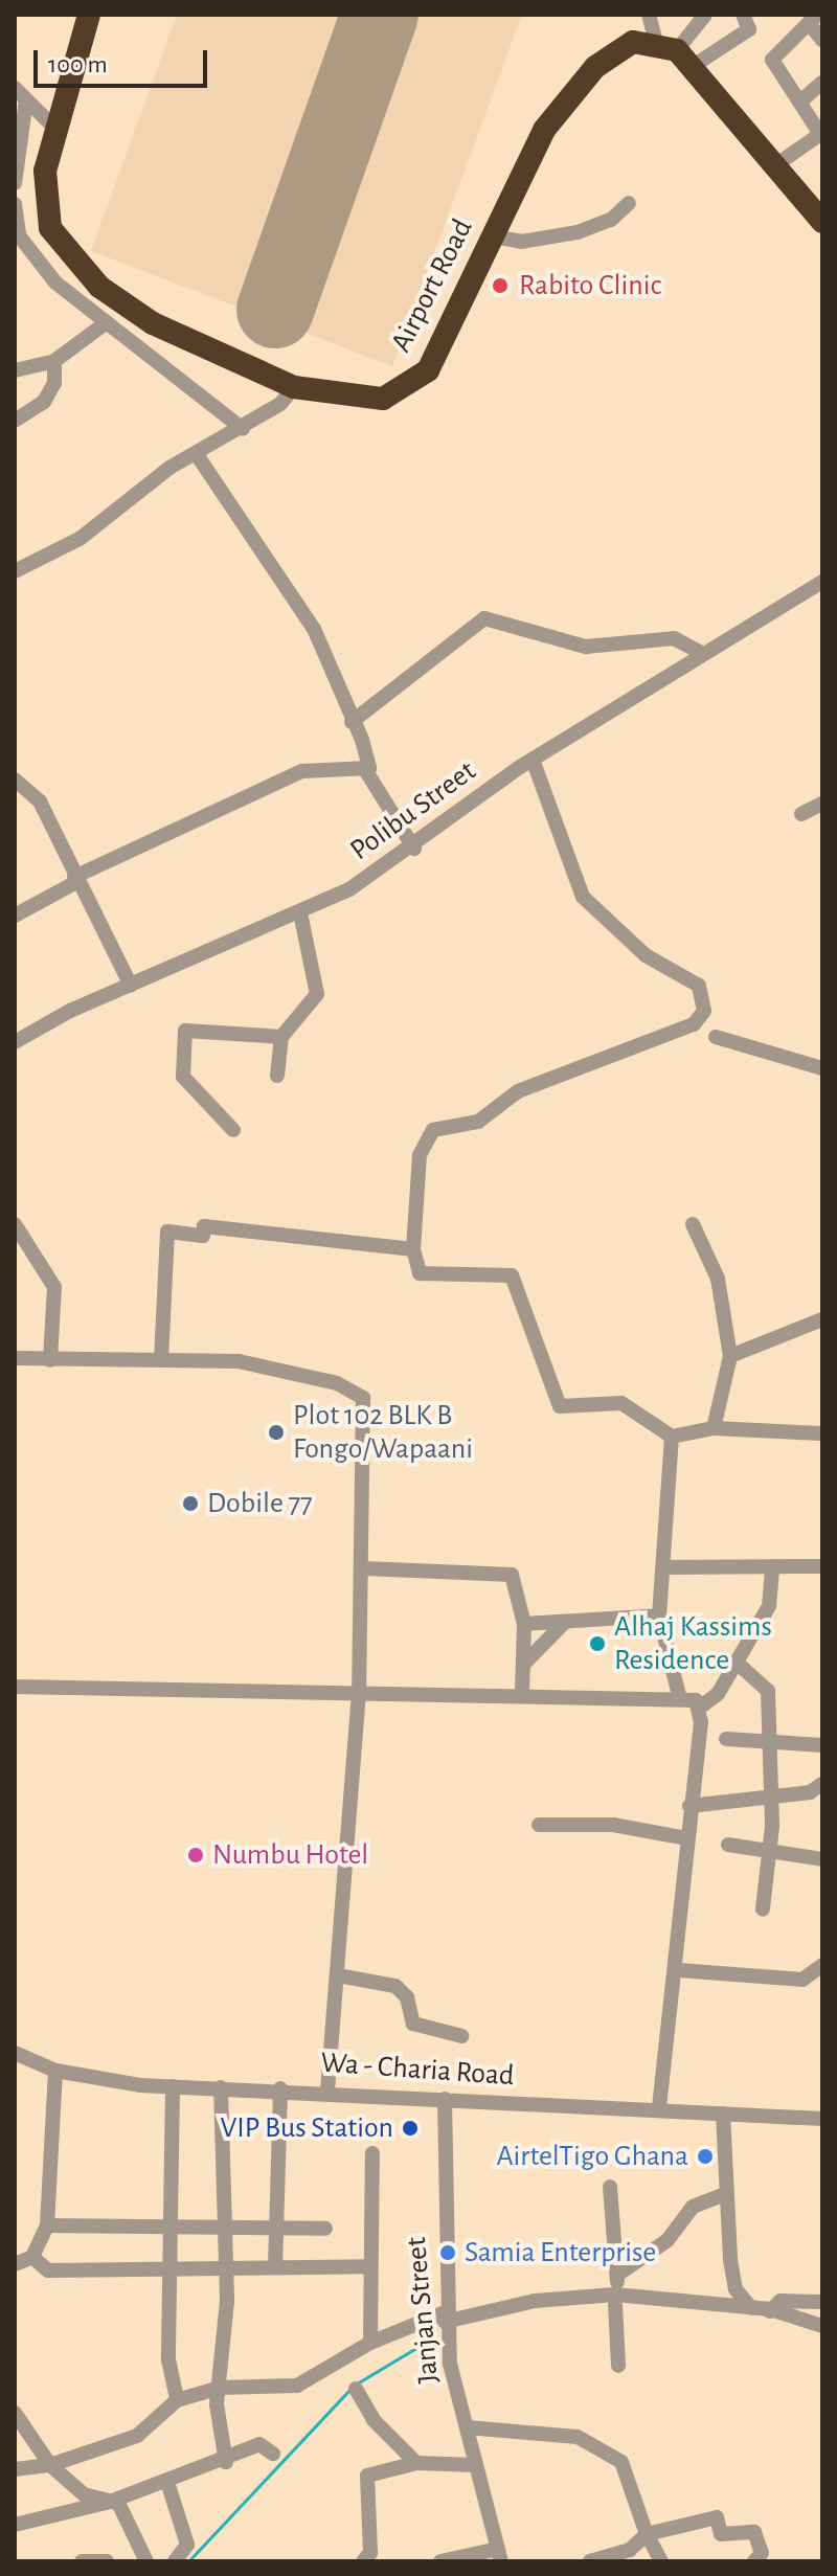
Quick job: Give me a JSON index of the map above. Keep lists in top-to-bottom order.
{
  "streets": {
    "highway": ["Airport Road"],
    "street": ["Polibu Street", "Wa - Charia Road", "Janjan Street"]
  },
  "crossings": [
    ["Wa - Charia Road", "Janjan Street"]
  ],
  "places": [
    "Rabito Clinic",
    "Plot 102 BLK B Fongo/Wapaani",
    "Dobile 77",
    "Alhaj Kassims Residence",
    "Numbu Hotel",
    "VIP Bus Station",
    "AirtelTigo Ghana",
    "Samia Enterprise"
  ],
  "scale_bar": "100 m"
}
